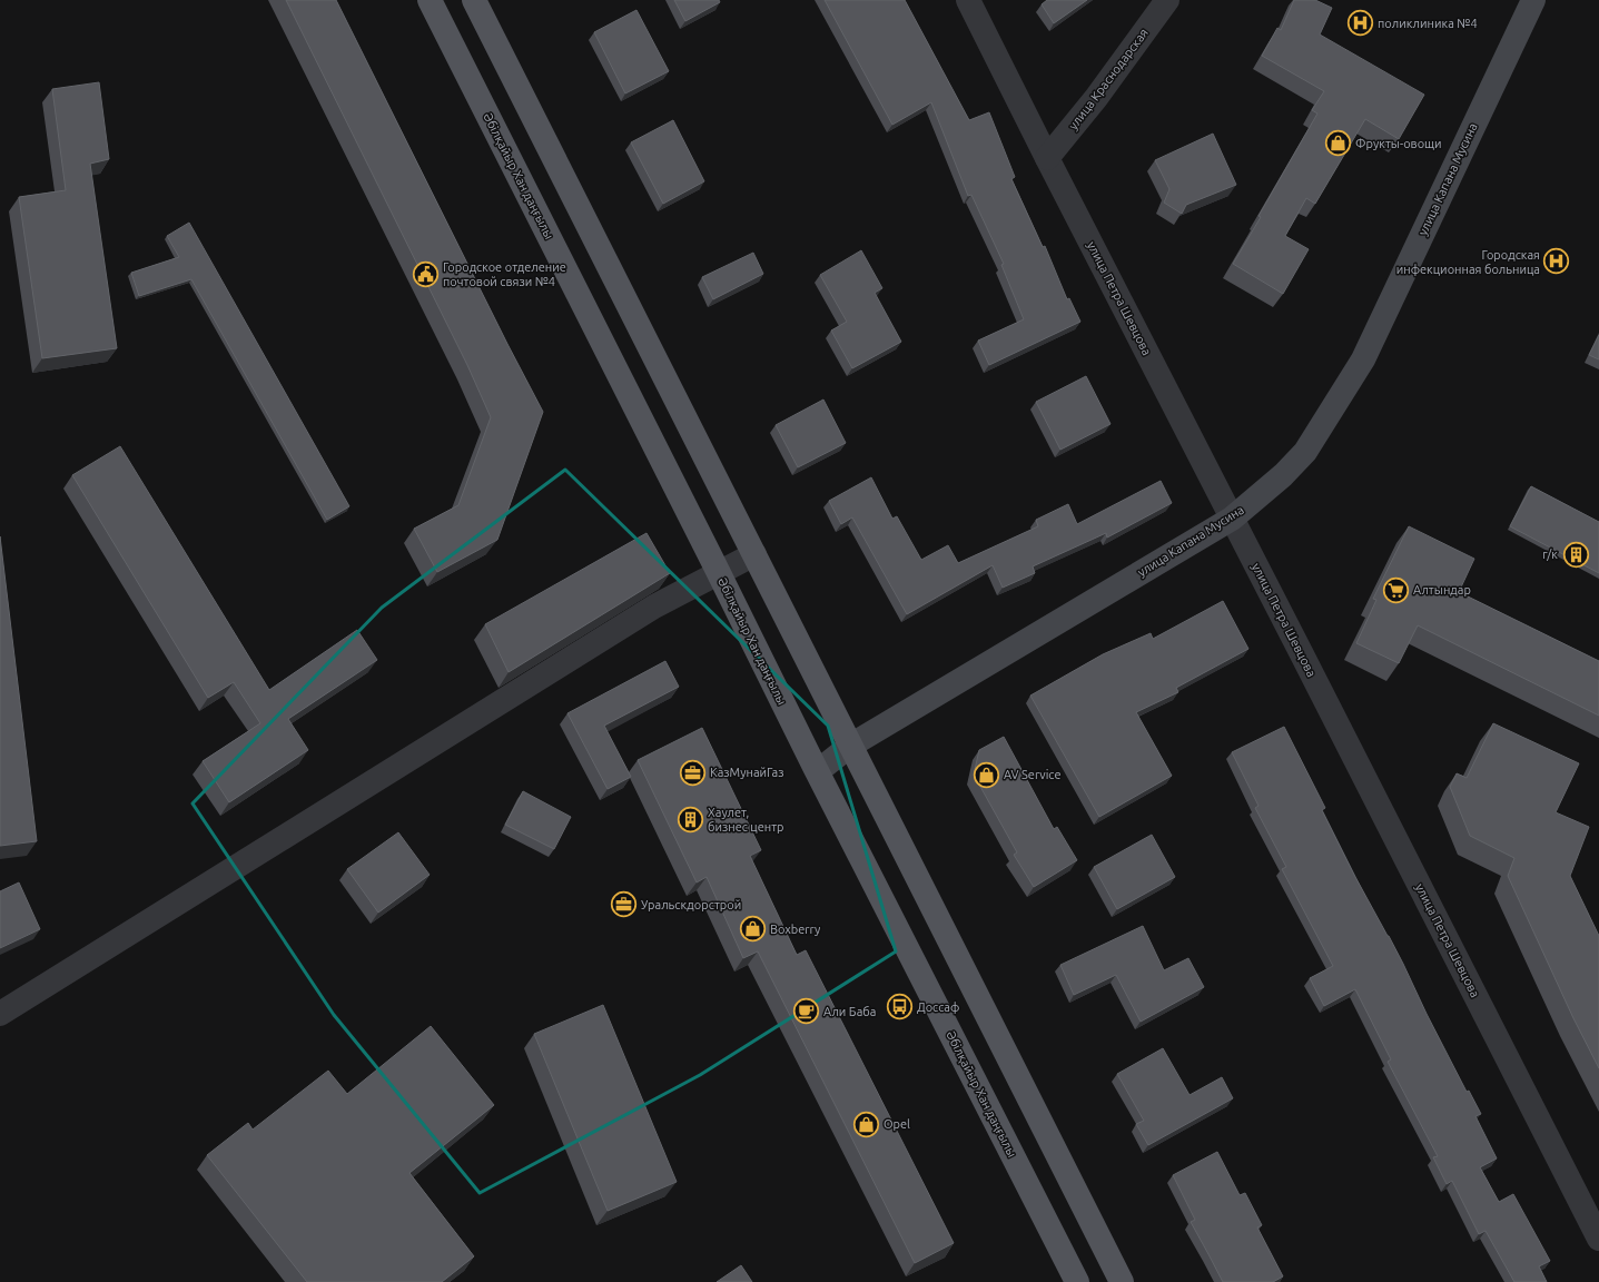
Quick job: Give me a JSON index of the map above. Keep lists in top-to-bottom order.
{
  "streets": {
    "main road": ["Әбілқайыр Хан даңғылы"],
    "street": ["улица Краснодарская", "улица Капана Мусина", "улица Петра Шевцова"]
  },
  "crossings": [
    ["улица Краснодарская", "улица Петра Шевцова"],
    ["Әбілқайыр Хан даңғылы", "улица Капана Мусина"],
    ["улица Капана Мусина", "улица Петра Шевцова"]
  ],
  "places": {
    "hospital": ["поликлиника №4", "Городская инфекционная больница"],
    "shop": [
      "Фрукты-овощи",
      "AV Service",
      "Boxberry",
      "Opel"
    ],
    "public building": ["Городское отделение почтовой связи №4"],
    "building": ["г/к", "Хаулет, бизнес центр"],
    "supermarket": ["Алтындар"],
    "office": ["КазМунайГаз", "Уральскдорстрой"],
    "bus stop": ["Доссаф"],
    "cafe": ["Али Баба"]
  }
}
